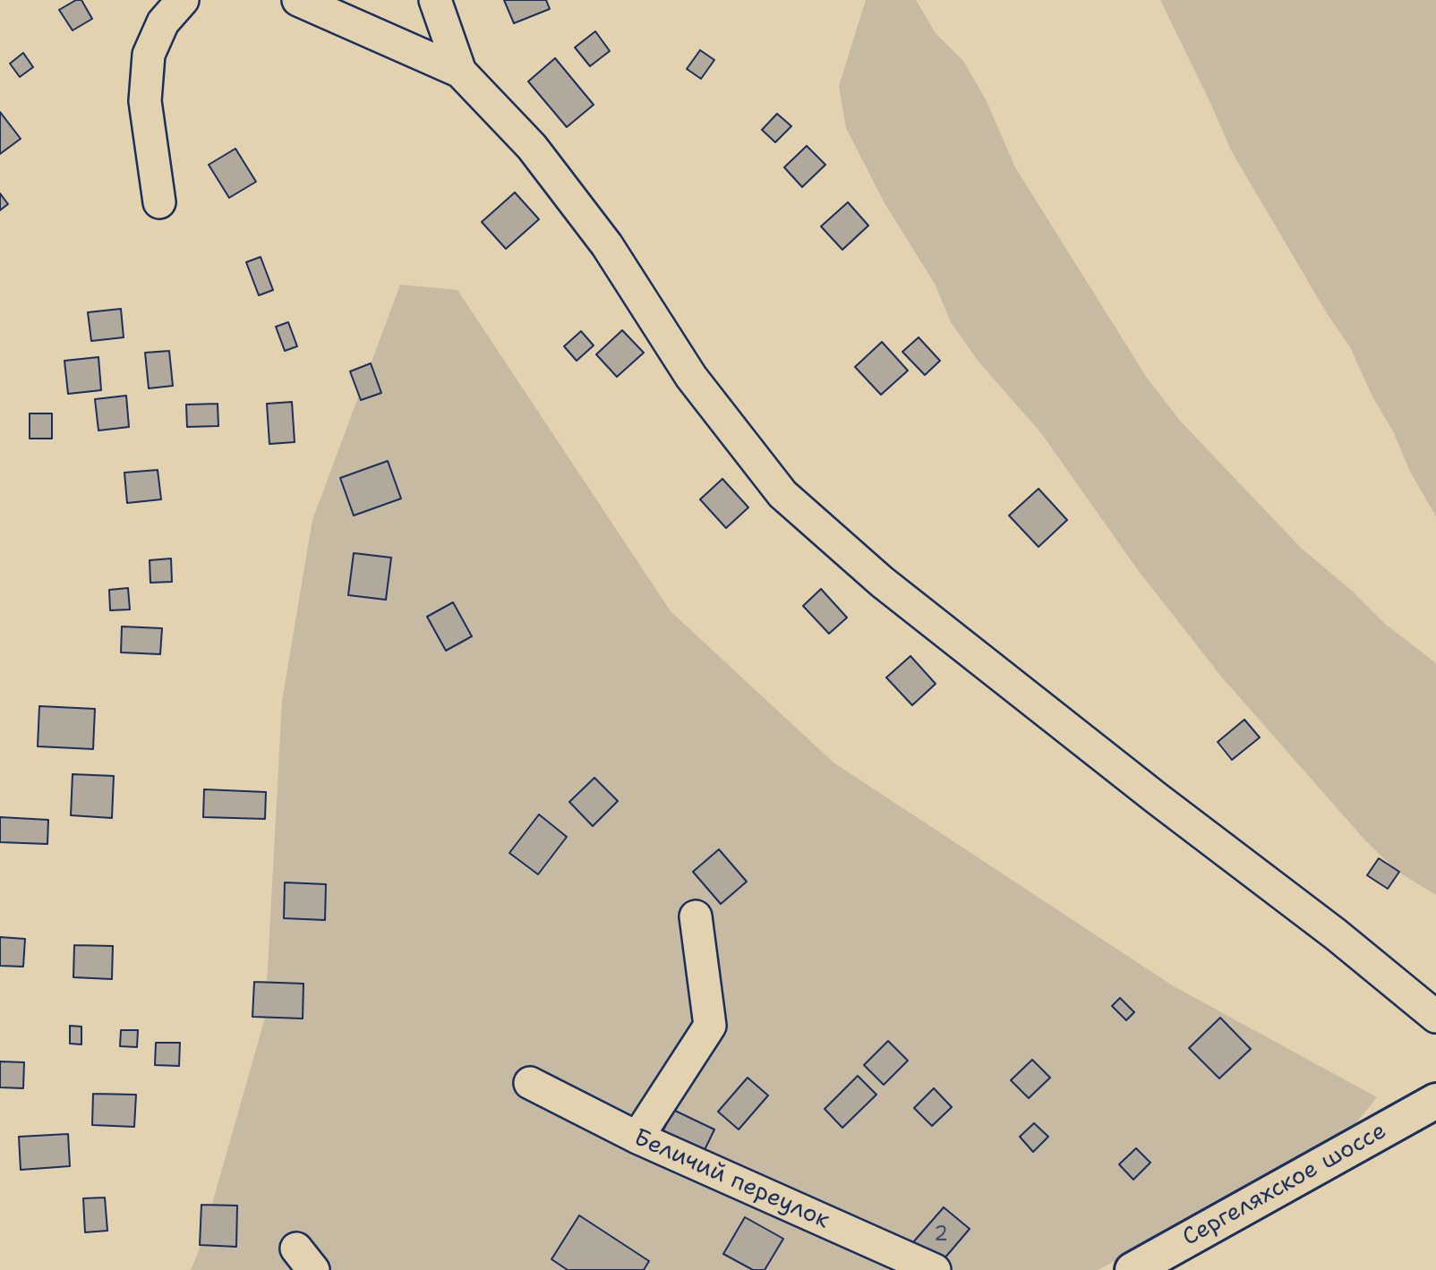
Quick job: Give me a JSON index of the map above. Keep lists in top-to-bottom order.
{
  "streets": {
    "main road": ["Сергеляхское шоссе"],
    "street": ["Беличий переулок"]
  },
  "house_numbers": ["2"]
}
